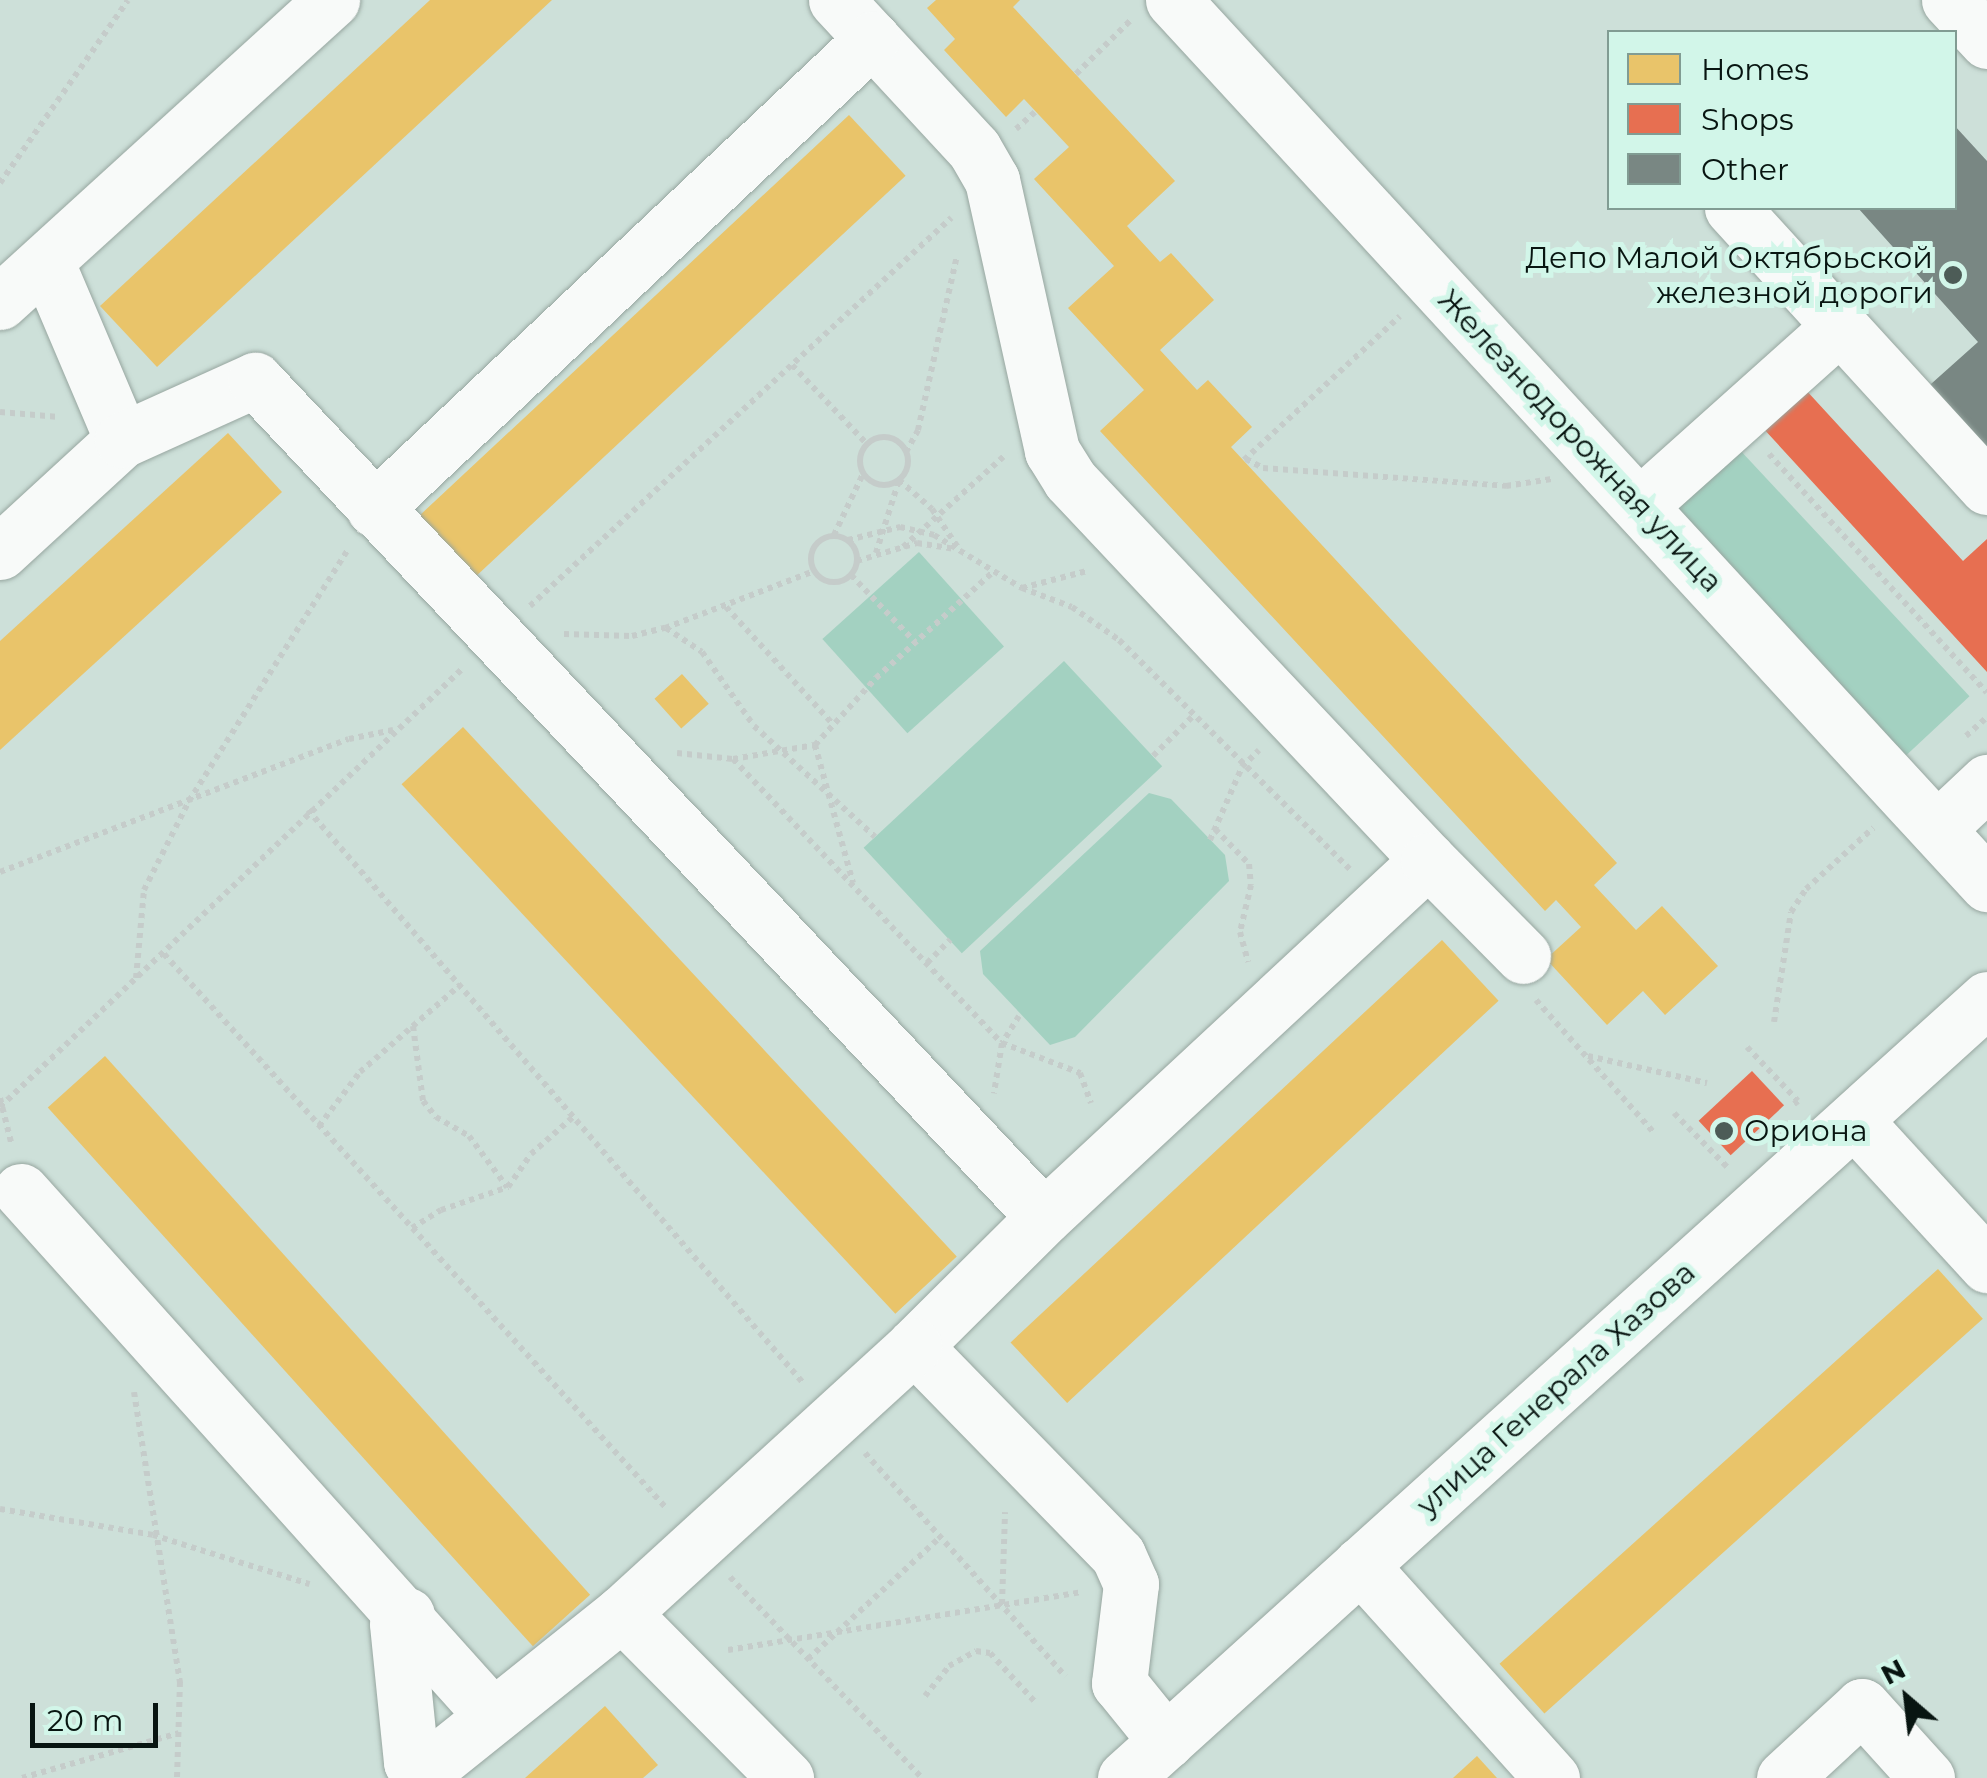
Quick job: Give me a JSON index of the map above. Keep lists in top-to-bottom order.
{
  "streets": {
    "street": ["Железнодорожная улица", "улица Генерала Хазова"]
  },
  "places": ["Депо Малой Октябрьской железной дороги", "Ориона"],
  "legend": ["Homes", "Shops", "Other"],
  "scale_bar": "20 m",
  "north": "top left"
}
